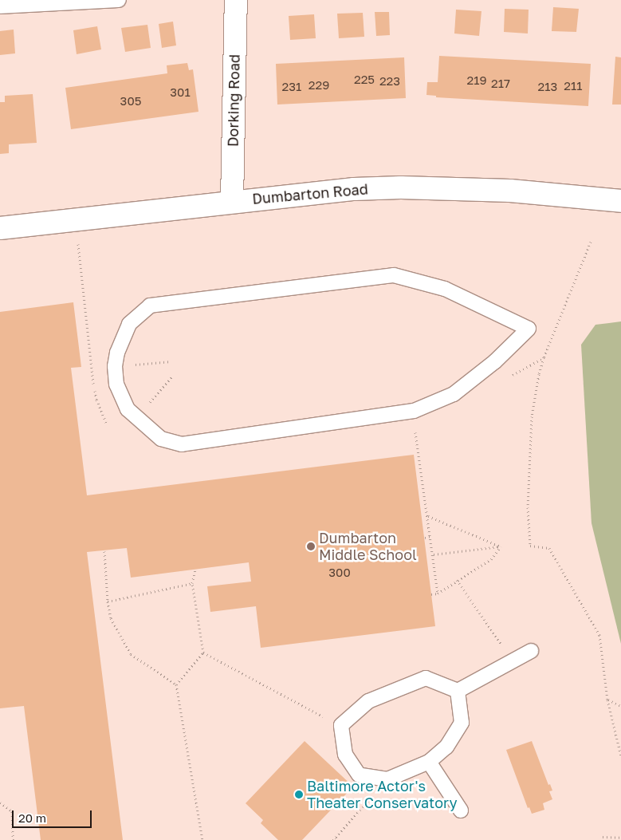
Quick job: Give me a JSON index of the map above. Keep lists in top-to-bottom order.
{
  "streets": {
    "street": ["Dorking Road", "Dumbarton Road"]
  },
  "crossings": [
    ["Dorking Road", "Dumbarton Road"]
  ],
  "places": ["Dumbarton Middle School", "Baltimore Actor's Theater Conservatory"],
  "house_numbers": [
    "225",
    "219",
    "223",
    "217",
    "229",
    "211",
    "231",
    "213",
    "301",
    "305",
    "300"
  ],
  "scale_bar": "20 m"
}
